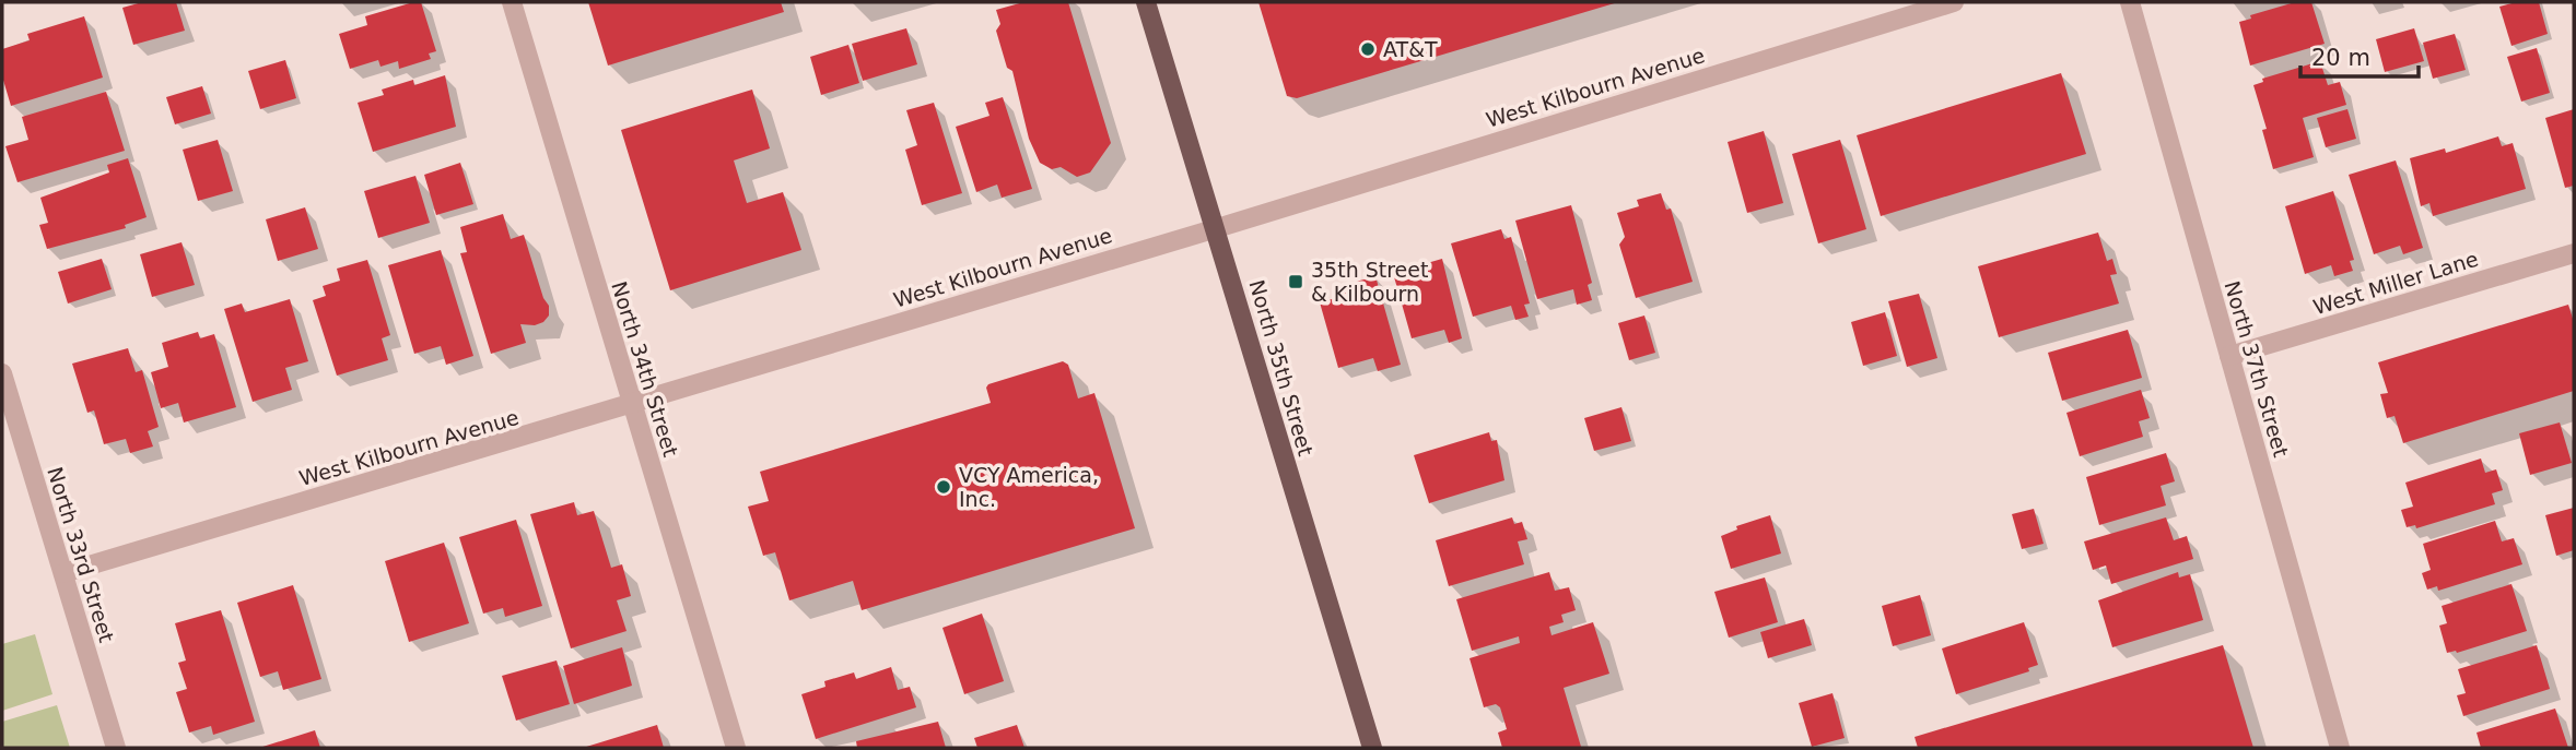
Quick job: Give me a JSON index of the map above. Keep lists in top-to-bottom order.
{
  "streets": {
    "main road": ["North 35th Street"],
    "street": [
      "West Kilbourn Avenue",
      "West Miller Lane",
      "North 34th Street",
      "North 37th Street",
      "North 33rd Street"
    ]
  },
  "crossings": [
    ["West Kilbourn Avenue", "North 35th Street"],
    ["West Kilbourn Avenue", "North 34th Street"],
    ["West Kilbourn Avenue", "North 33rd Street"],
    ["West Miller Lane", "North 37th Street"]
  ],
  "places": {
    "other": ["AT&T", "VCY America, Inc."],
    "transit": ["35th Street & Kilbourn"]
  },
  "scale_bar": "20 m"
}
